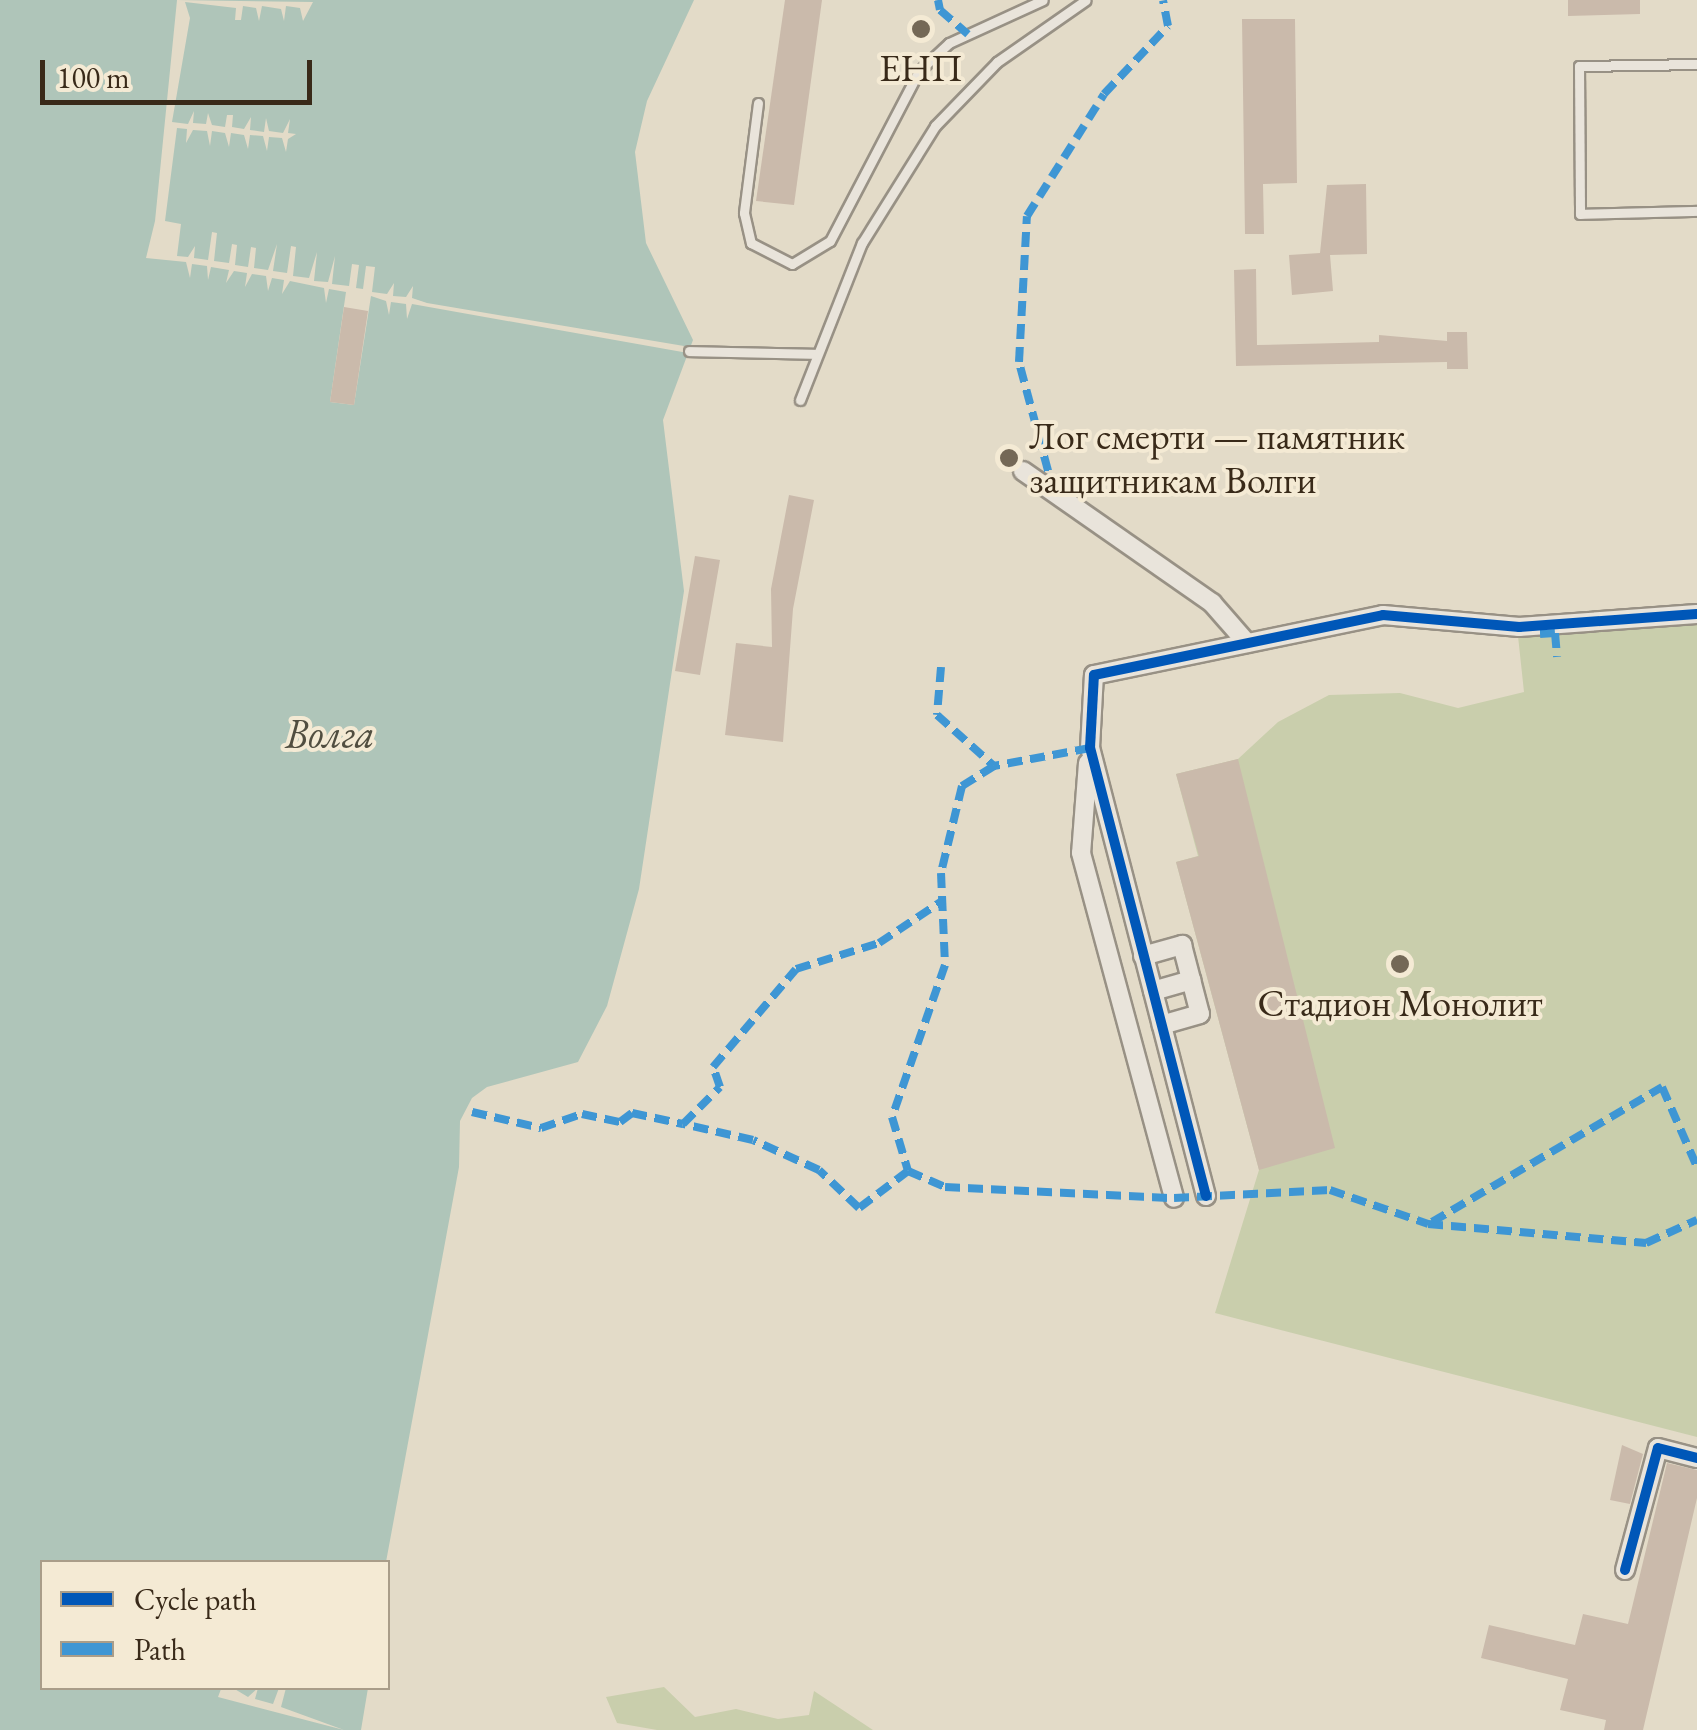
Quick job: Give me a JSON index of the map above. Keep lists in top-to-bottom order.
{
  "water": ["Волга"],
  "places": ["ЕНП", "Лог смерти — памятник защитникам Волги", "Стадион Монолит"],
  "legend": ["Cycle path", "Path"],
  "scale_bar": "100 m"
}
